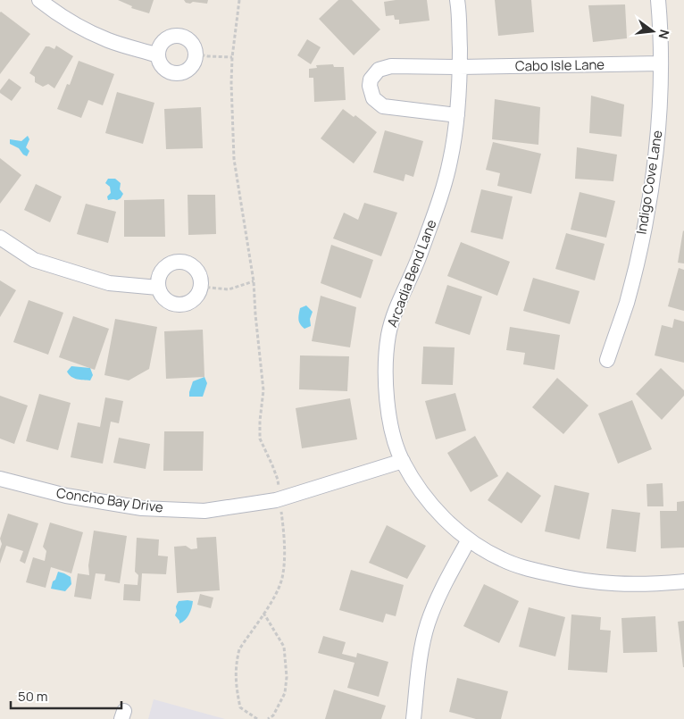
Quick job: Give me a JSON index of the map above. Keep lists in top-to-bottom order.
{
  "streets": {
    "street": [
      "Cabo Isle Lane",
      "Indigo Cove Lane",
      "Arcadia Bend Lane",
      "Concho Bay Drive"
    ]
  },
  "crossings": [
    ["Cabo Isle Lane", "Indigo Cove Lane"],
    ["Cabo Isle Lane", "Arcadia Bend Lane"],
    ["Arcadia Bend Lane", "Concho Bay Drive"]
  ],
  "scale_bar": "50 m",
  "north": "right"
}
